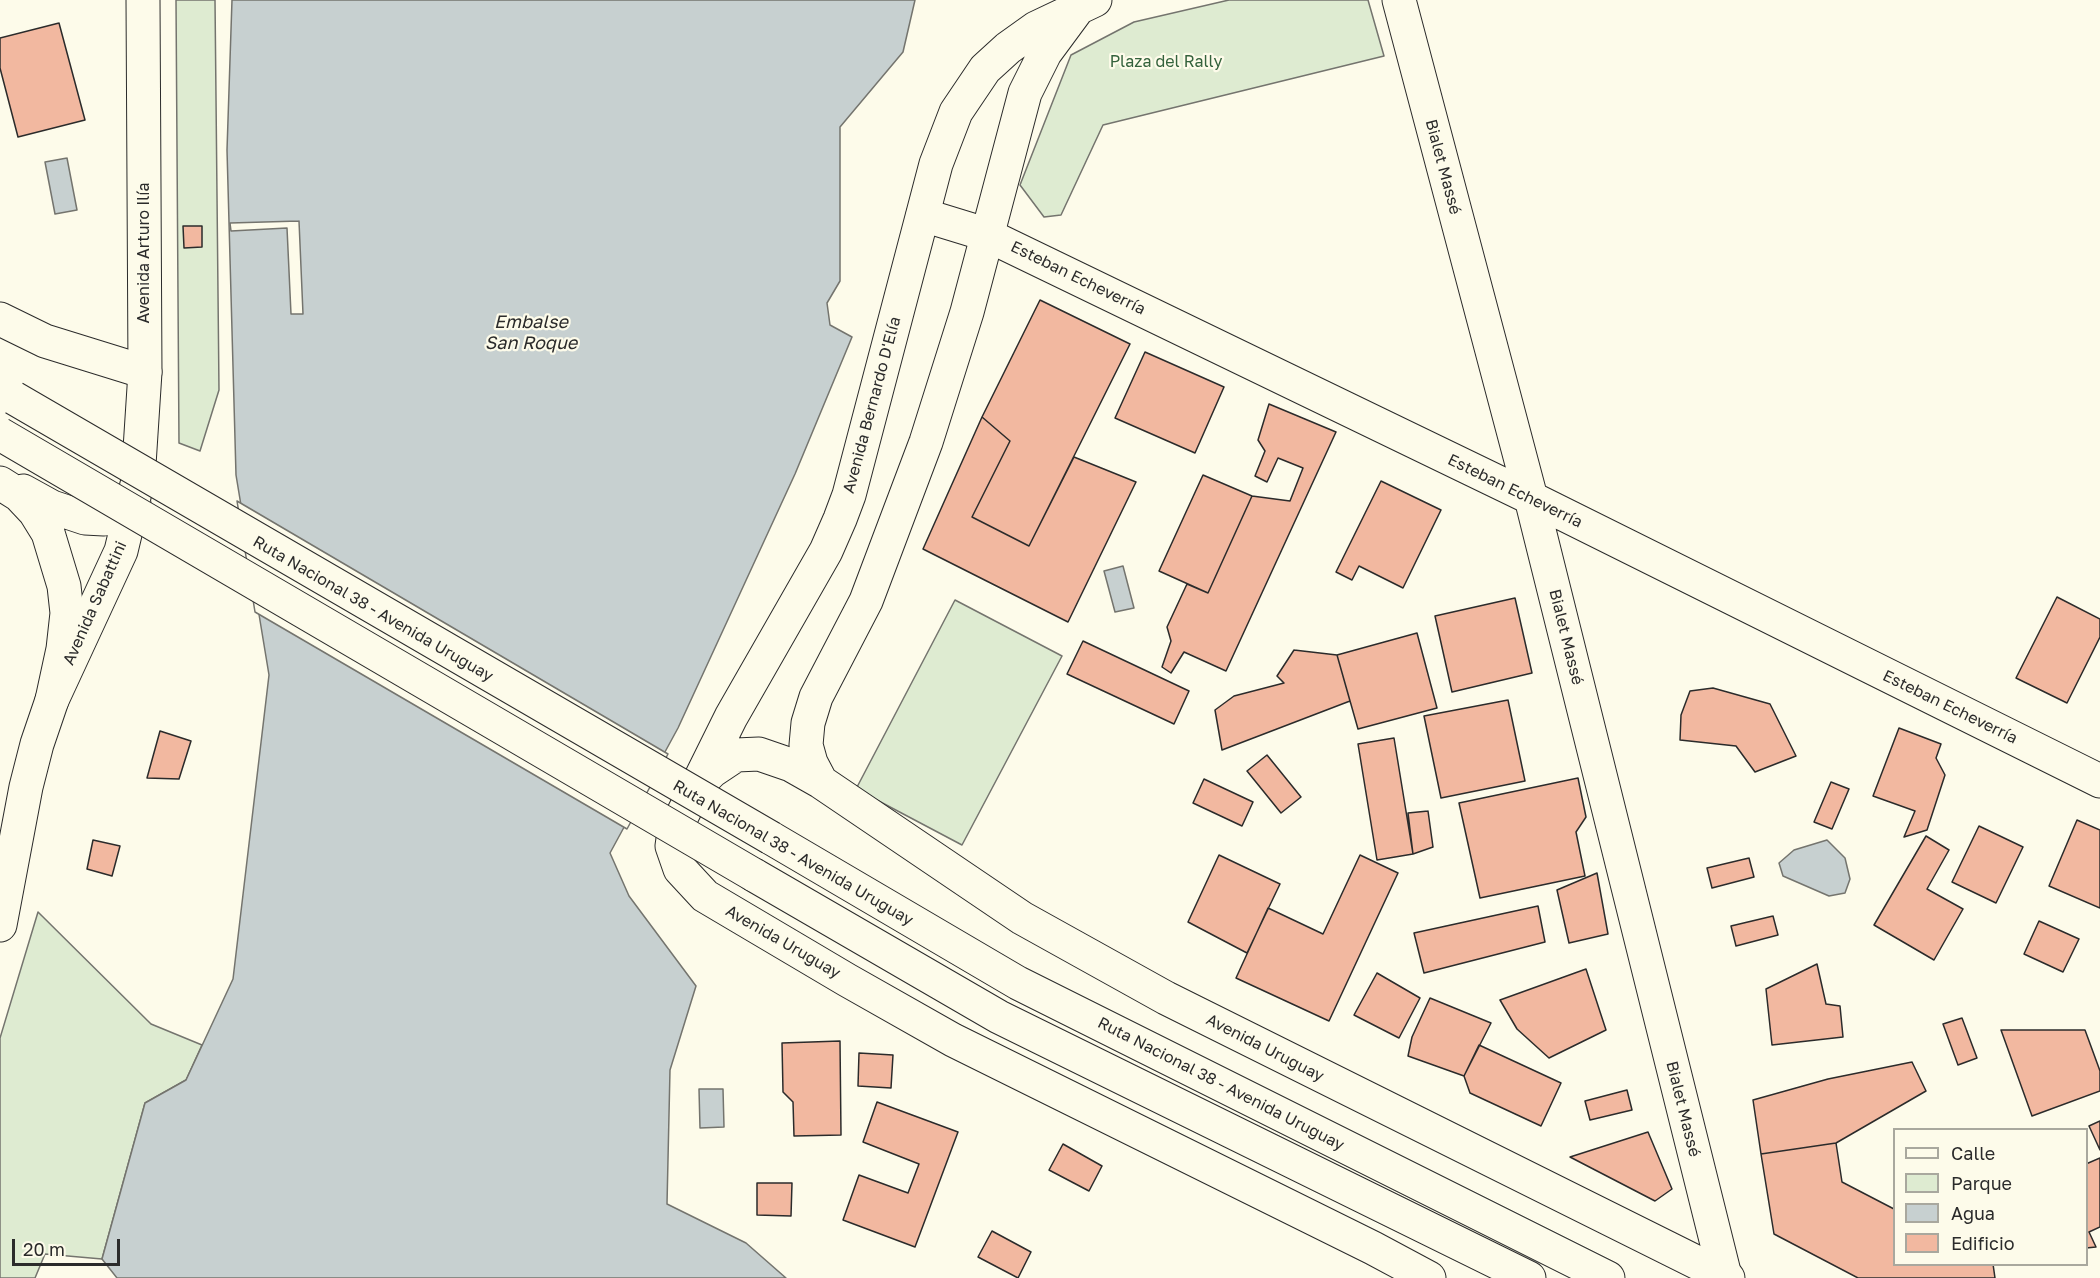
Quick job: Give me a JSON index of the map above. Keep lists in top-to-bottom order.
{
  "streets": {
    "main road": [
      "Bialet Massé",
      "Avenida Arturo Ilía",
      "Esteban Echeverría",
      "Avenida Bernardo D'Elía",
      "Avenida Sabattini",
      "Ruta Nacional 38 - Avenida Uruguay",
      "Avenida Uruguay"
    ]
  },
  "crossings": [
    ["Bialet Massé", "Esteban Echeverría"],
    ["Bialet Massé", "Avenida Uruguay"],
    ["Avenida Arturo Ilía", "Avenida Sabattini"],
    ["Esteban Echeverría", "Avenida Bernardo D'Elía"],
    ["Avenida Bernardo D'Elía", "Avenida Uruguay"]
  ],
  "water": ["Embalse San Roque"],
  "parks": ["Plaza del Rally"],
  "legend": [
    "Calle",
    "Parque",
    "Agua",
    "Edificio"
  ],
  "scale_bar": "20 m"
}
